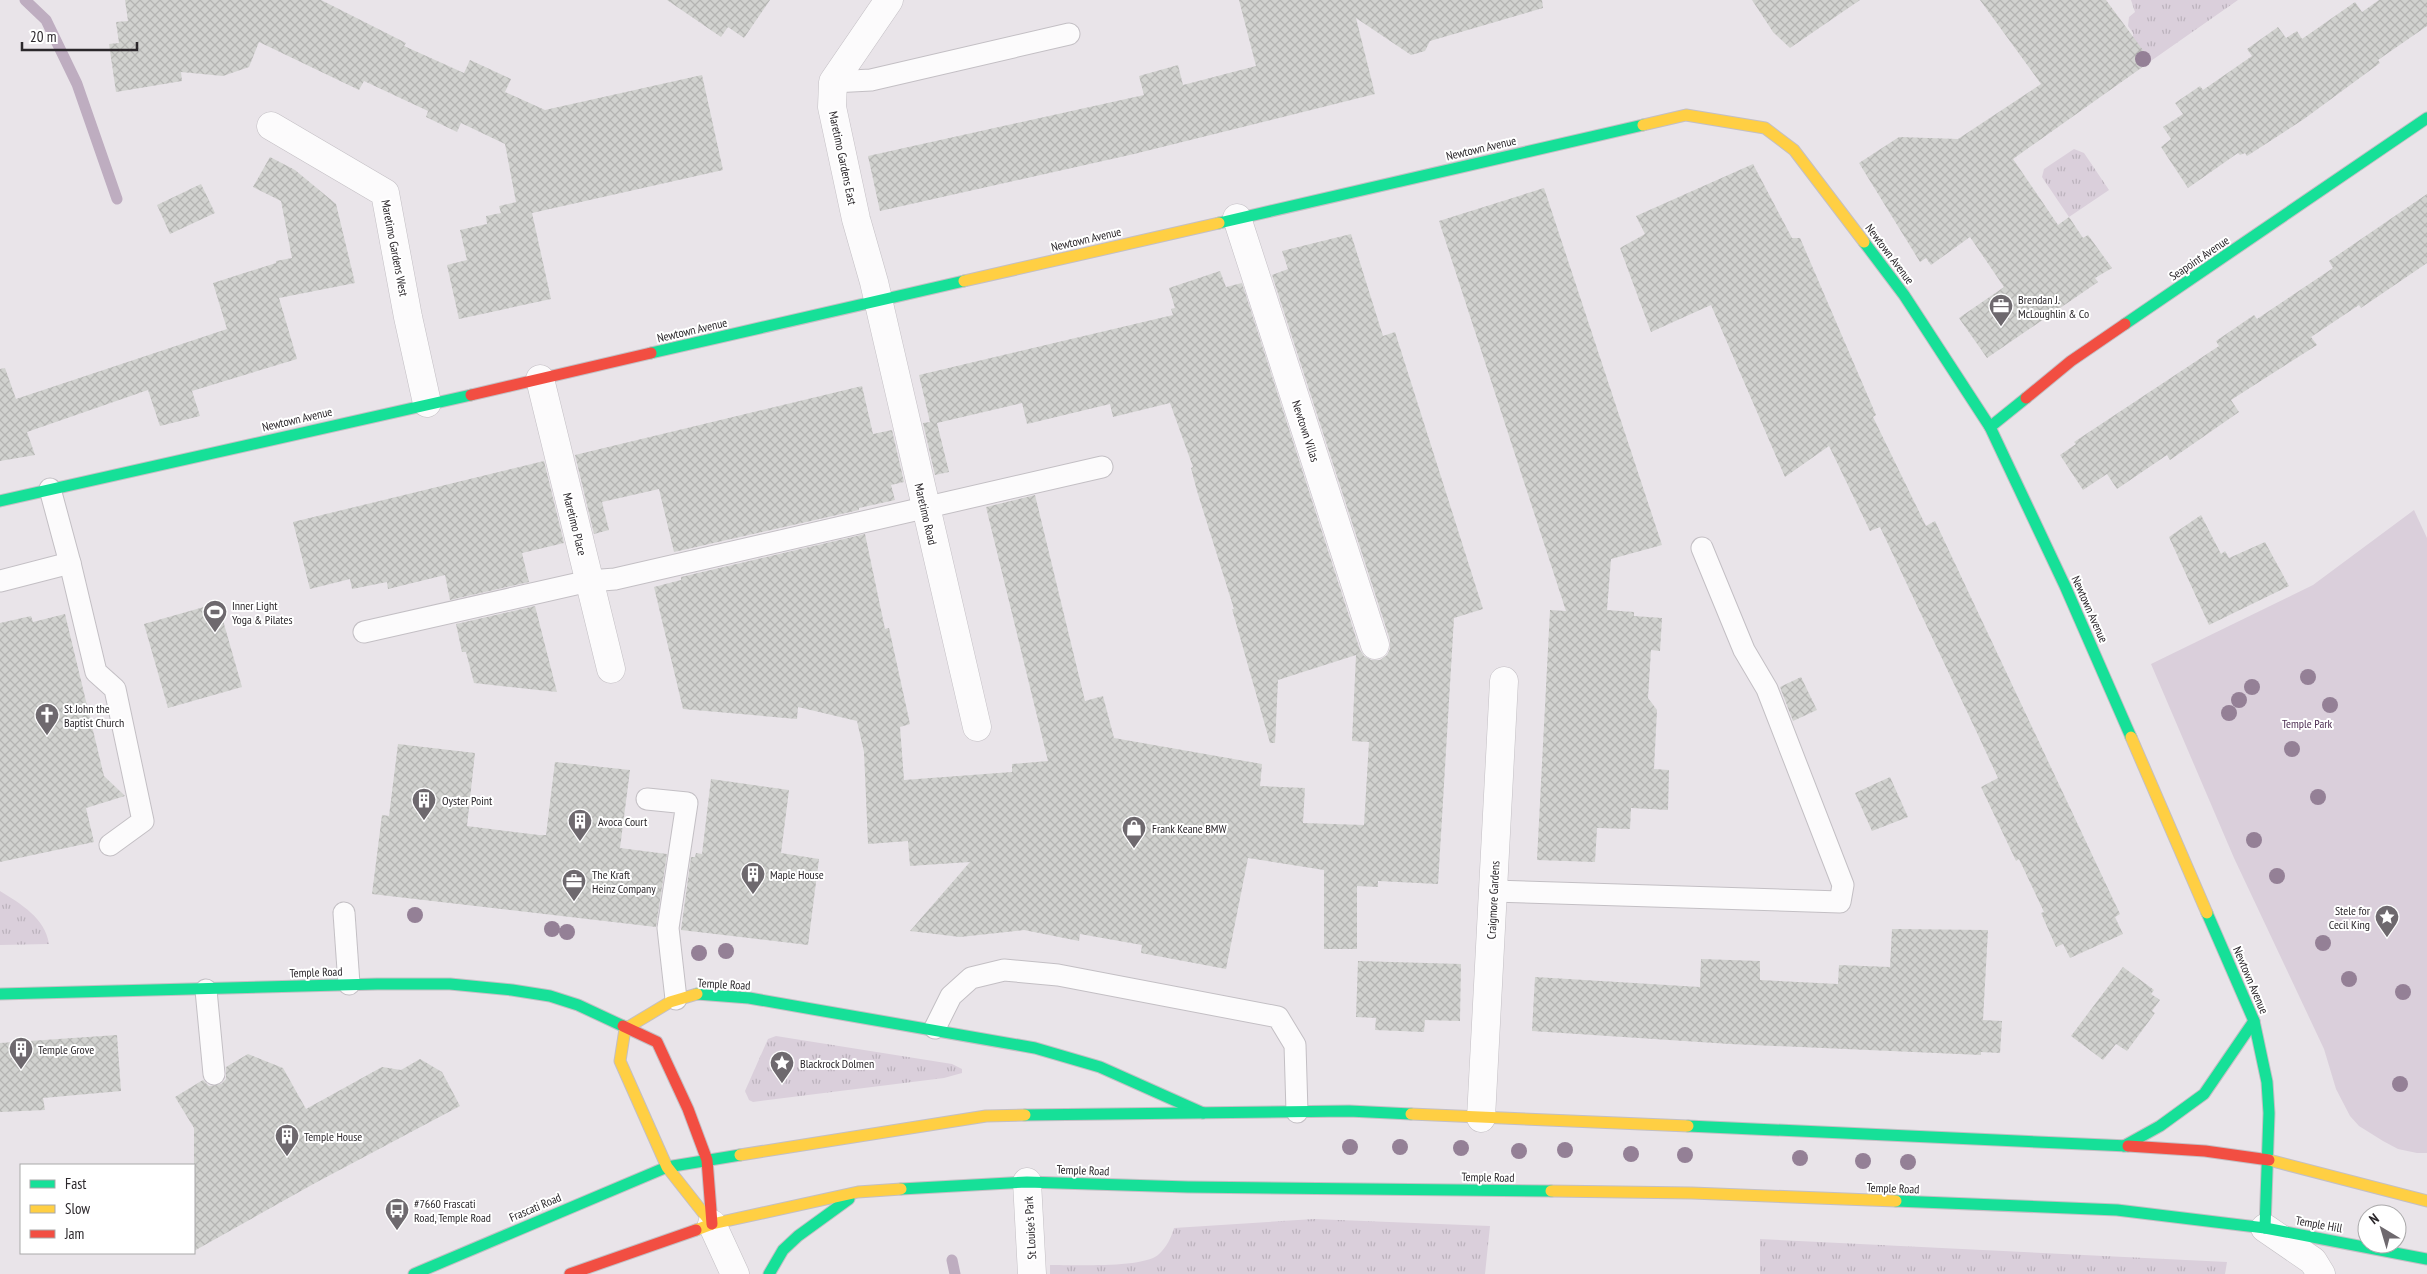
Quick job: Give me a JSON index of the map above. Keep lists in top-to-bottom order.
{
  "streets": {
    "main road": [
      "Newtown Avenue",
      "Seapoint Avenue",
      "Temple Road",
      "Frascati Road",
      "Temple Hill"
    ],
    "street": [
      "Maretimo Gardens East",
      "Maretimo Gardens West",
      "Newtown Villas",
      "Maretimo Road",
      "Maretimo Place",
      "Craigmore Gardens",
      "St Louise's Park"
    ]
  },
  "crossings": [
    ["Newtown Avenue", "Maretimo Gardens East"],
    ["Newtown Avenue", "Maretimo Gardens West"],
    ["Newtown Avenue", "Seapoint Avenue"],
    ["Newtown Avenue", "Newtown Villas"],
    ["Newtown Avenue", "Maretimo Road"],
    ["Newtown Avenue", "Maretimo Place"],
    ["Newtown Avenue", "Temple Road"],
    ["Newtown Avenue", "Temple Hill"],
    ["Maretimo Gardens East", "Maretimo Road"],
    ["Craigmore Gardens", "Temple Road"],
    ["Temple Road", "Frascati Road"],
    ["Temple Road", "Temple Hill"],
    ["Temple Road", "St Louise's Park"]
  ],
  "parks": ["Temple Park"],
  "places": {
    "office": ["Brendan J. McLoughlin & Co", "The Kraft Heinz Company"],
    "sports": ["Inner Light Yoga & Pilates"],
    "church": ["St John the Baptist Church"],
    "building": [
      "Oyster Point",
      "Avoca Court",
      "Maple House",
      "Temple Grove",
      "Temple House"
    ],
    "shop": ["Frank Keane BMW"],
    "place": ["Stele for Cecil King", "Blackrock Dolmen"],
    "bus stop": ["#7660 Frascati Road, Temple Road"]
  },
  "legend": ["Fast", "Slow", "Jam"],
  "scale_bar": "20 m",
  "north": "top left"
}
